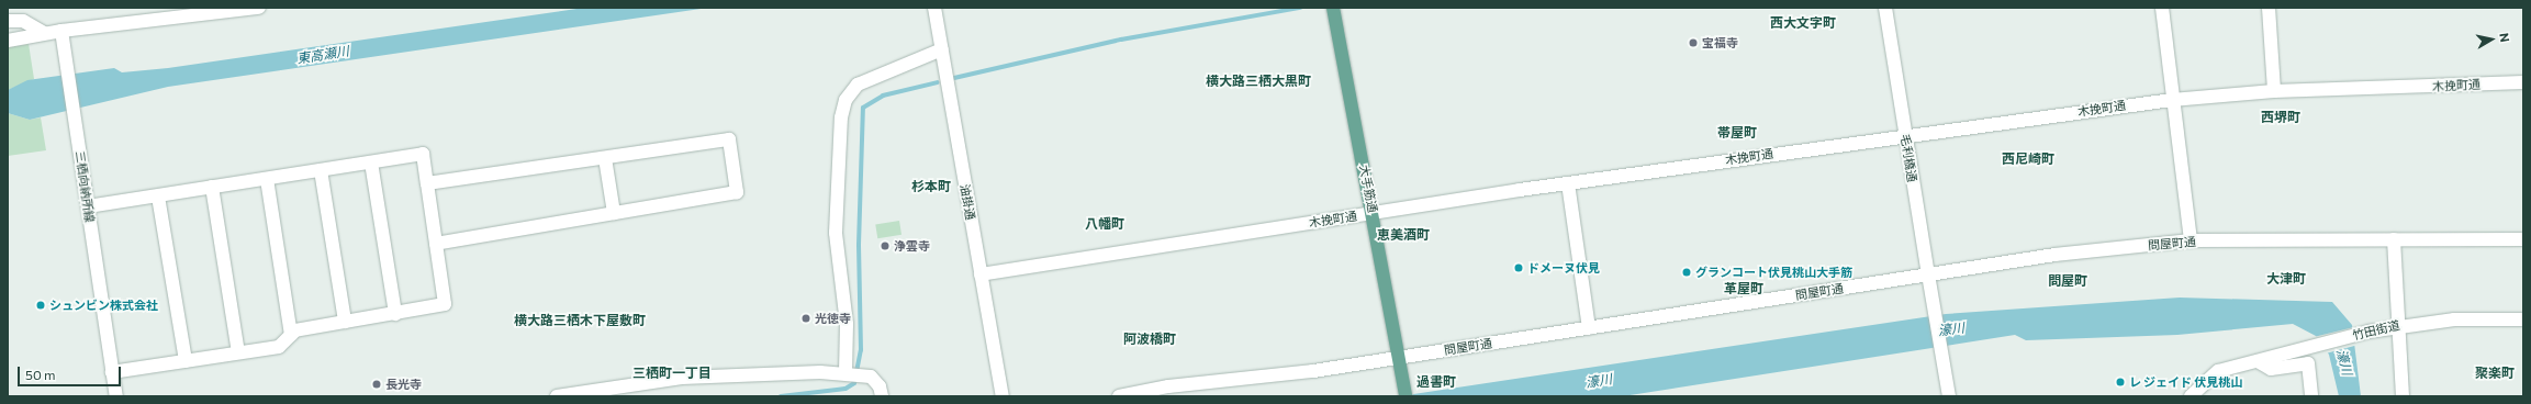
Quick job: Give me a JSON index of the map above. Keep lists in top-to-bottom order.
{
  "streets": {
    "main road": ["大手筋通"],
    "street": [
      "木挽町通",
      "毛利橋通",
      "三栖向納所線",
      "油掛通",
      "問屋町通",
      "竹田街道"
    ]
  },
  "crossings": [
    ["木挽町通", "毛利橋通"],
    ["木挽町通", "大手筋通"],
    ["木挽町通", "油掛通"],
    ["毛利橋通", "問屋町通"],
    ["大手筋通", "問屋町通"]
  ],
  "districts": [
    "西大文字町",
    "横大路三栖大黒町",
    "西堺町",
    "帯屋町",
    "西尼崎町",
    "杉本町",
    "八幡町",
    "恵美酒町",
    "大津町",
    "問屋町",
    "革屋町",
    "横大路三栖木下屋敷町",
    "阿波橋町",
    "三栖町一丁目",
    "聚楽町",
    "過書町"
  ],
  "water": ["東高瀬川", "濠川"],
  "places": [
    "宝福寺",
    "浄雲寺",
    "ドメーヌ伏見",
    "グランコート伏見桃山大手筋",
    "シュンビン株式会社",
    "光徳寺",
    "レ ジェイド 伏見桃山",
    "長光寺"
  ],
  "scale_bar": "50 m",
  "north": "right"
}
